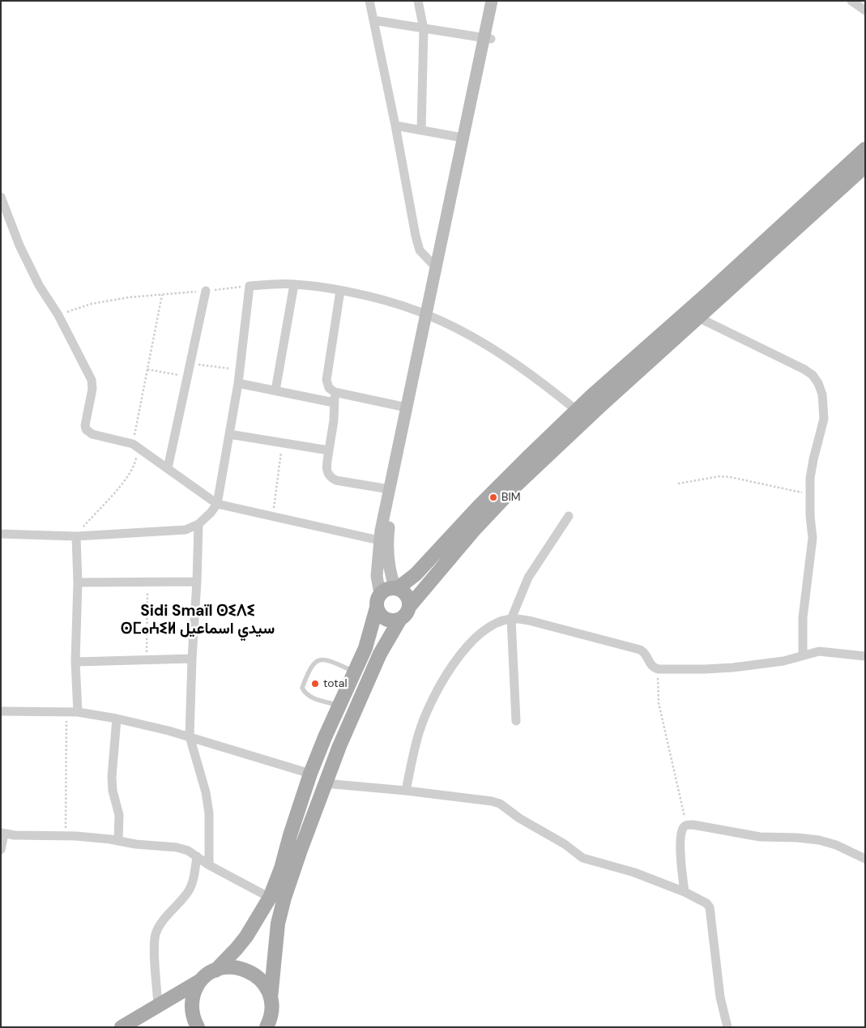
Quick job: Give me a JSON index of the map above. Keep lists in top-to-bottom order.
{
  "districts": ["Sidi Smaïl ⵙⵉⴷⵉ ⵙⵎⴰⵄⵉⵍ سيدي اسماعيل"],
  "places": ["BIM", "total"]
}
